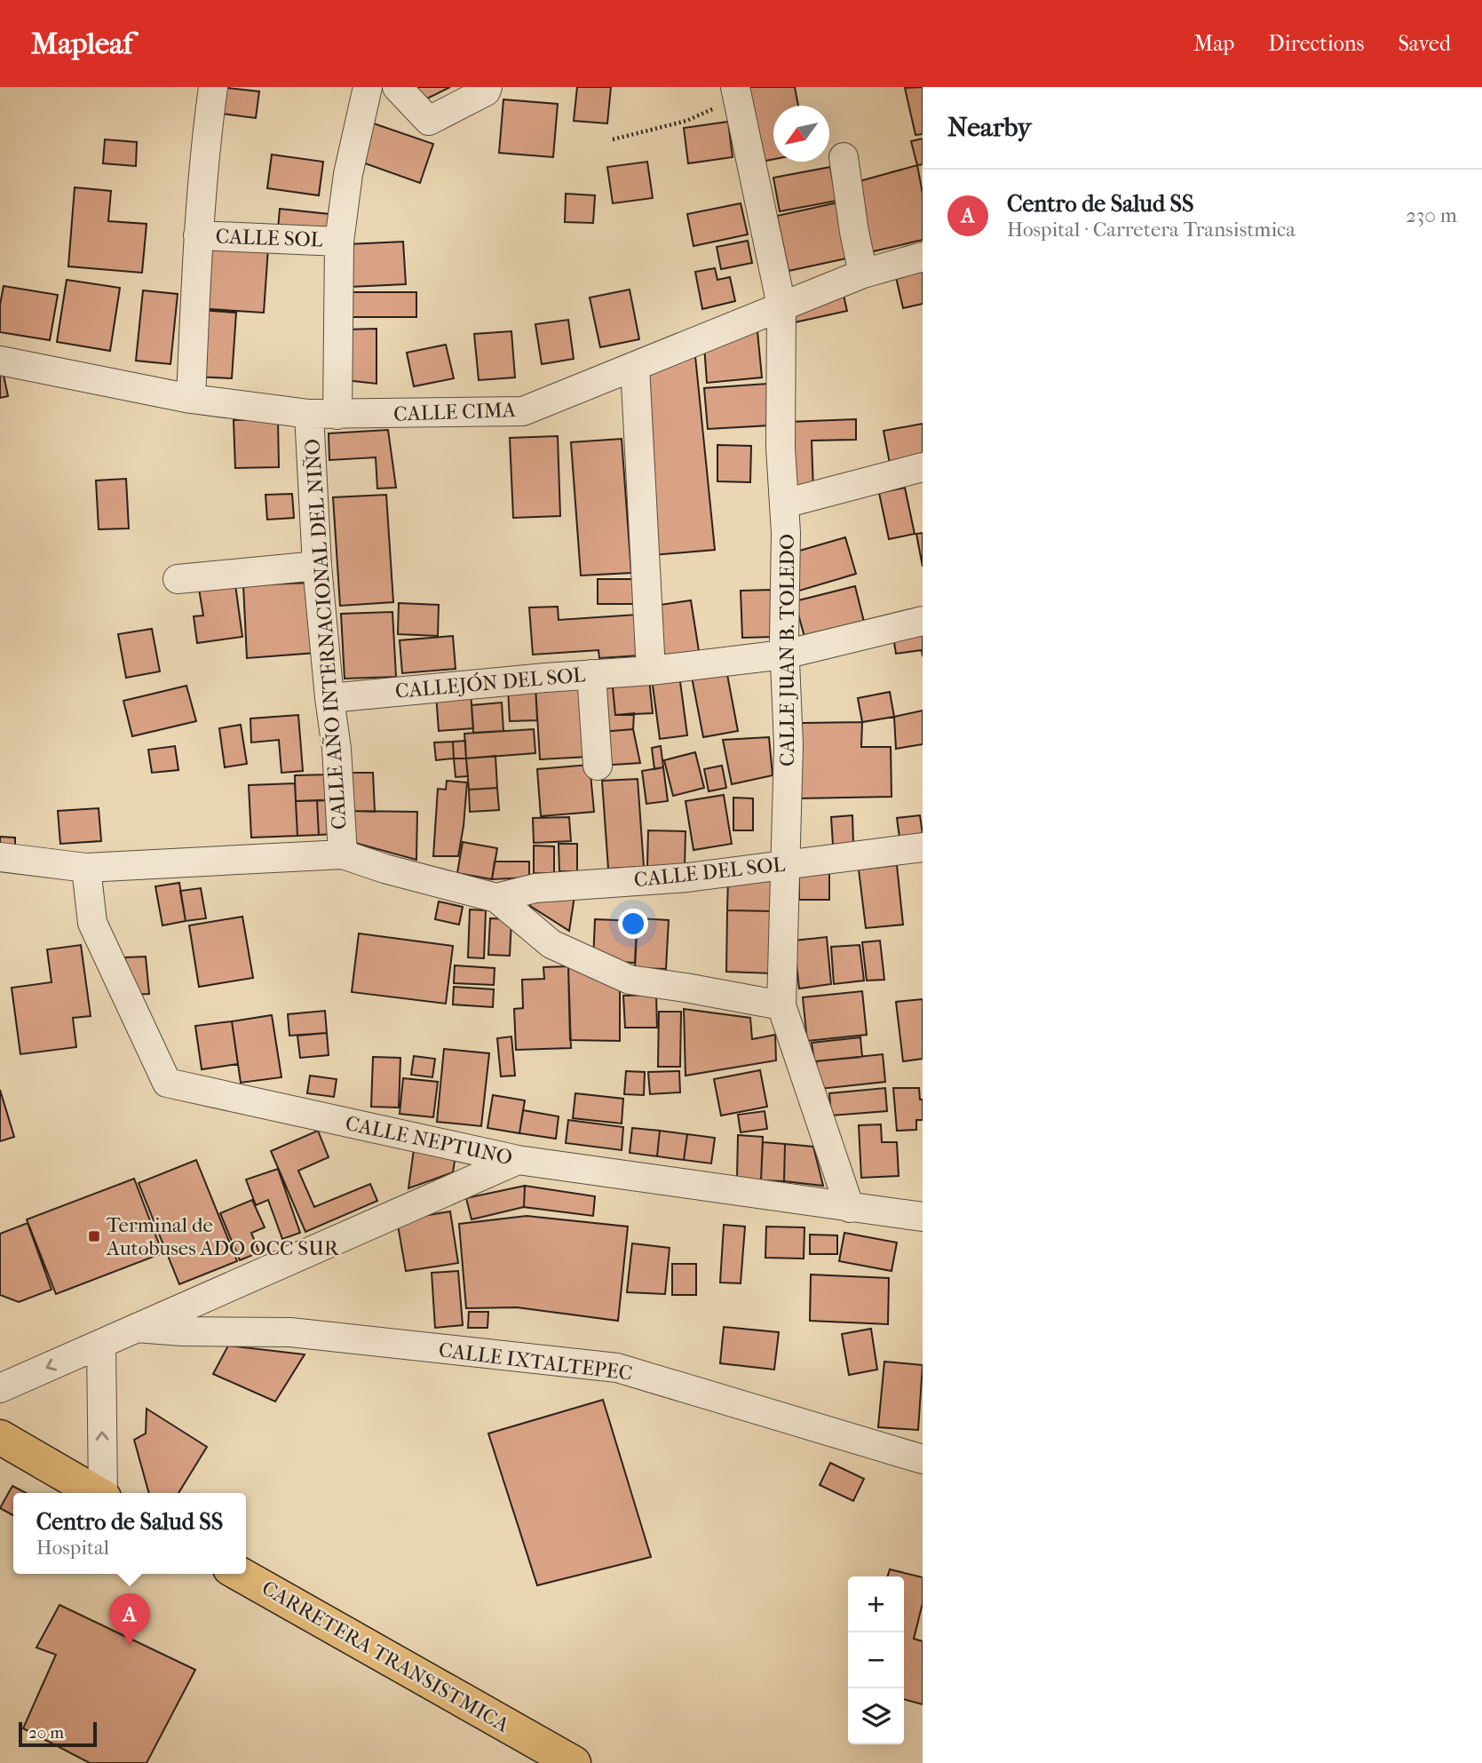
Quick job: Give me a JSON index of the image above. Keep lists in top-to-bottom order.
{
  "streets": {
    "main road": ["CARRETERA TRANSISTMICA"],
    "street": [
      "CALLE SOL",
      "CALLE CIMA",
      "CALLE AÑO INTERNACIONAL DEL NIÑO",
      "CALLE JUAN B. TOLEDO",
      "CALLEJÓN DEL SOL",
      "CALLE DEL SOL",
      "CALLE NEPTUNO",
      "CALLE IXTALTEPEC"
    ]
  },
  "crossings": [
    ["CALLE SOL", "CALLE AÑO INTERNACIONAL DEL NIÑO"],
    ["CALLE CIMA", "CALLE AÑO INTERNACIONAL DEL NIÑO"],
    ["CALLE CIMA", "CALLE JUAN B. TOLEDO"],
    ["CALLE AÑO INTERNACIONAL DEL NIÑO", "CALLEJÓN DEL SOL"],
    ["CALLE JUAN B. TOLEDO", "CALLEJÓN DEL SOL"],
    ["CALLE JUAN B. TOLEDO", "CALLE DEL SOL"],
    ["CALLE JUAN B. TOLEDO", "CALLE NEPTUNO"]
  ],
  "places": {
    "transit": ["Terminal de Autobuses ADO OCC SUR"]
  },
  "scale_bar": "20 m",
  "north": "bottom left",
  "page": {
    "header": "Mapleaf",
    "nav": ["Map", "Directions", "Saved"],
    "heading": "Nearby",
    "list": [
      {
        "mark": "A",
        "name": "Centro de Salud SS",
        "note": "Hospital · Carretera Transistmica",
        "value": "230 m"
      }
    ],
    "popup": ["Centro de Salud SS", "Hospital"],
    "map_buttons": ["+", "−"],
    "pins": "A",
    "scale": "20 m"
  }
}
